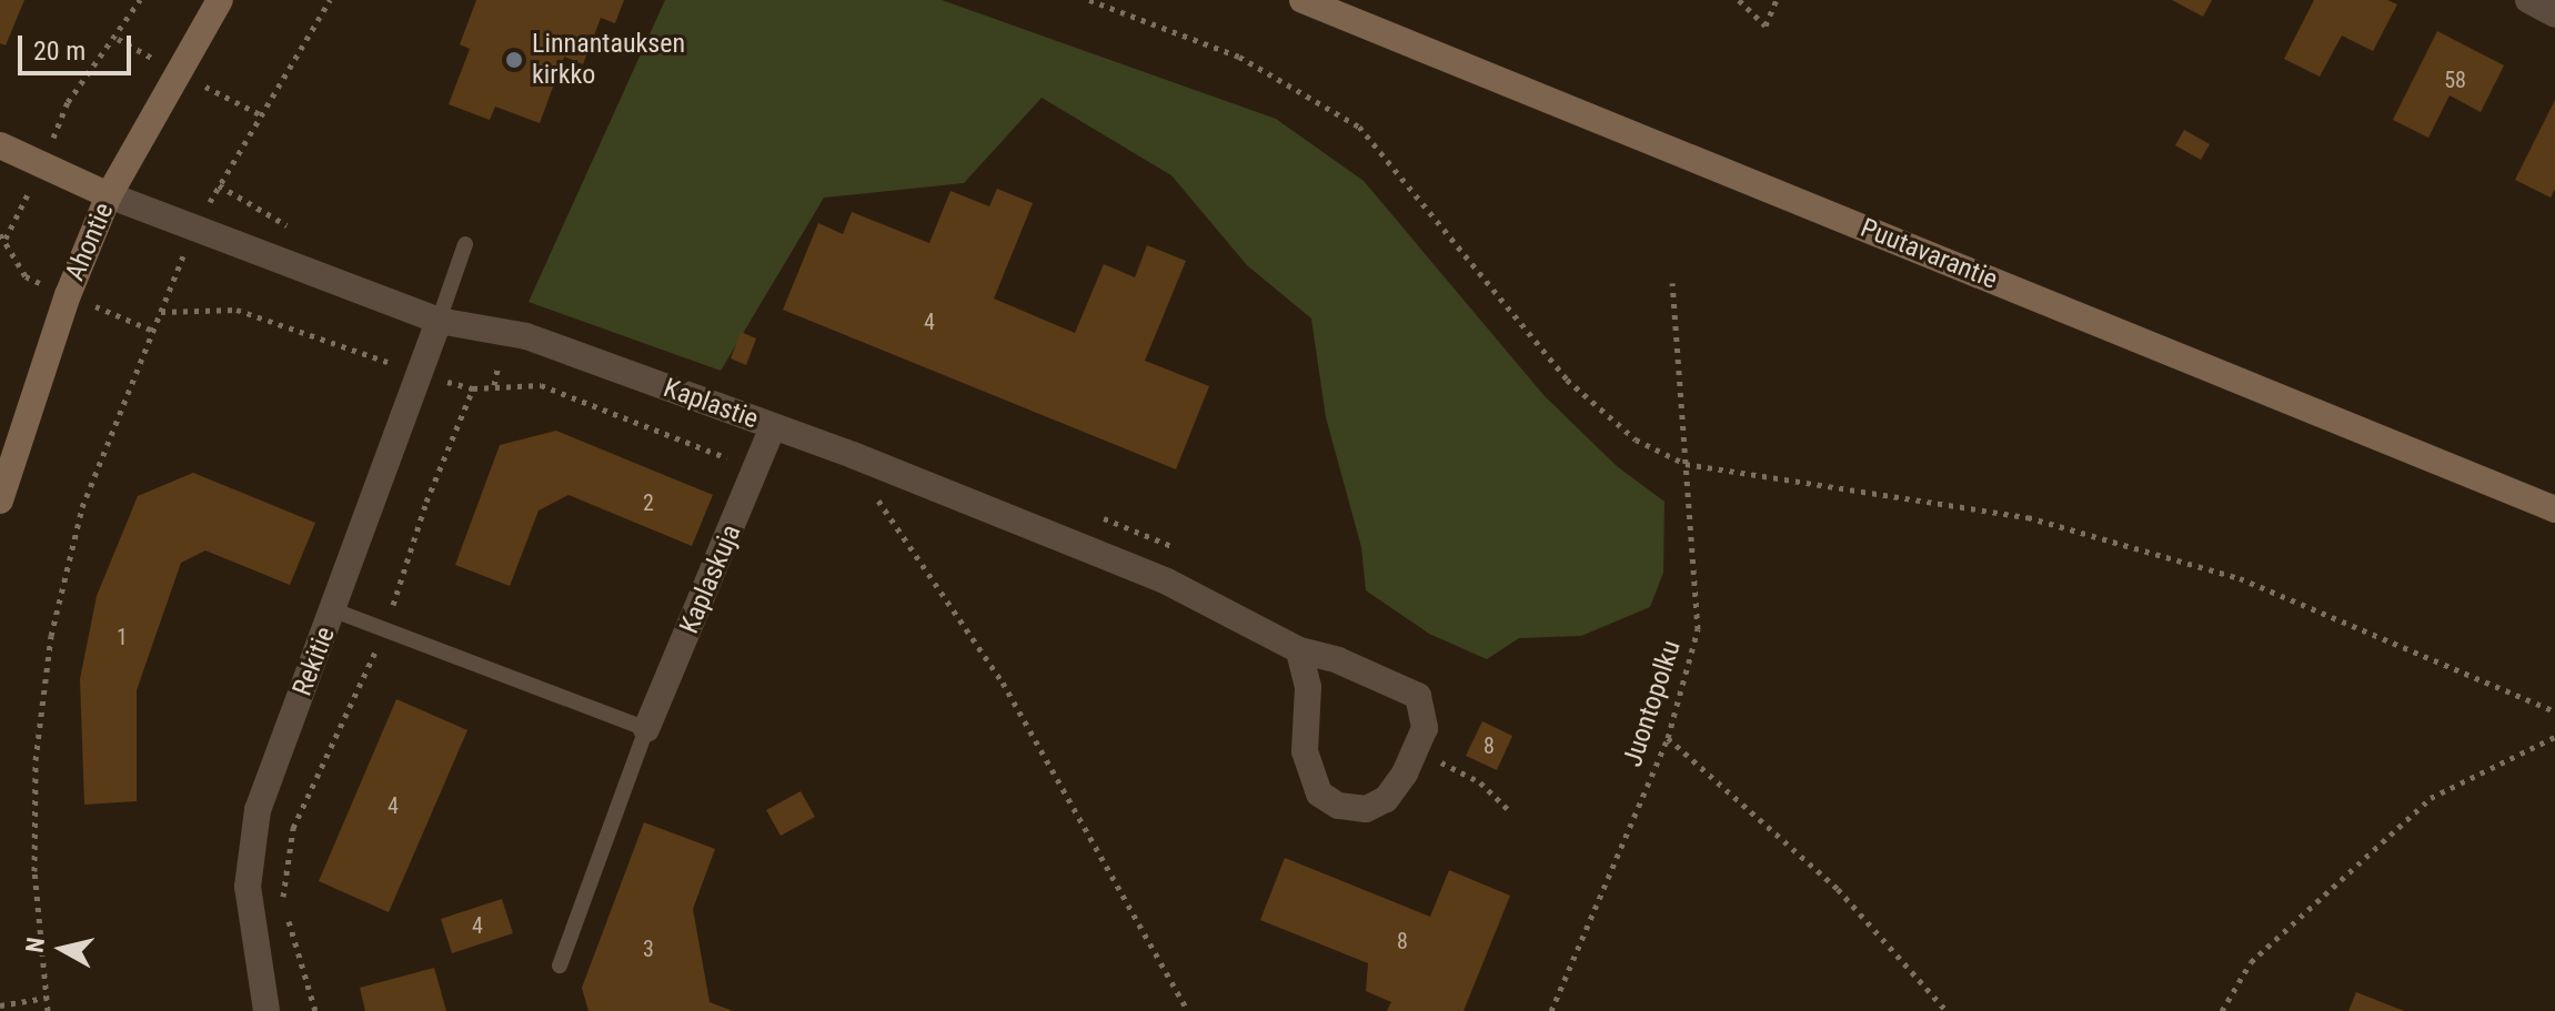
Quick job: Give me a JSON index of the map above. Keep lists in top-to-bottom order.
{
  "streets": {
    "main road": ["Ahontie", "Puutavarantie"],
    "street": ["Kaplastie", "Kaplaskuja", "Rekitie"],
    "path": ["Juontopolku"]
  },
  "crossings": [
    ["Ahontie", "Kaplastie"],
    ["Kaplastie", "Kaplaskuja"],
    ["Kaplastie", "Rekitie"]
  ],
  "places": ["Linnantauksen kirkko"],
  "house_numbers": [
    "58",
    "4",
    "2",
    "1",
    "8",
    "4",
    "4",
    "8",
    "3"
  ],
  "scale_bar": "20 m",
  "north": "left"
}
